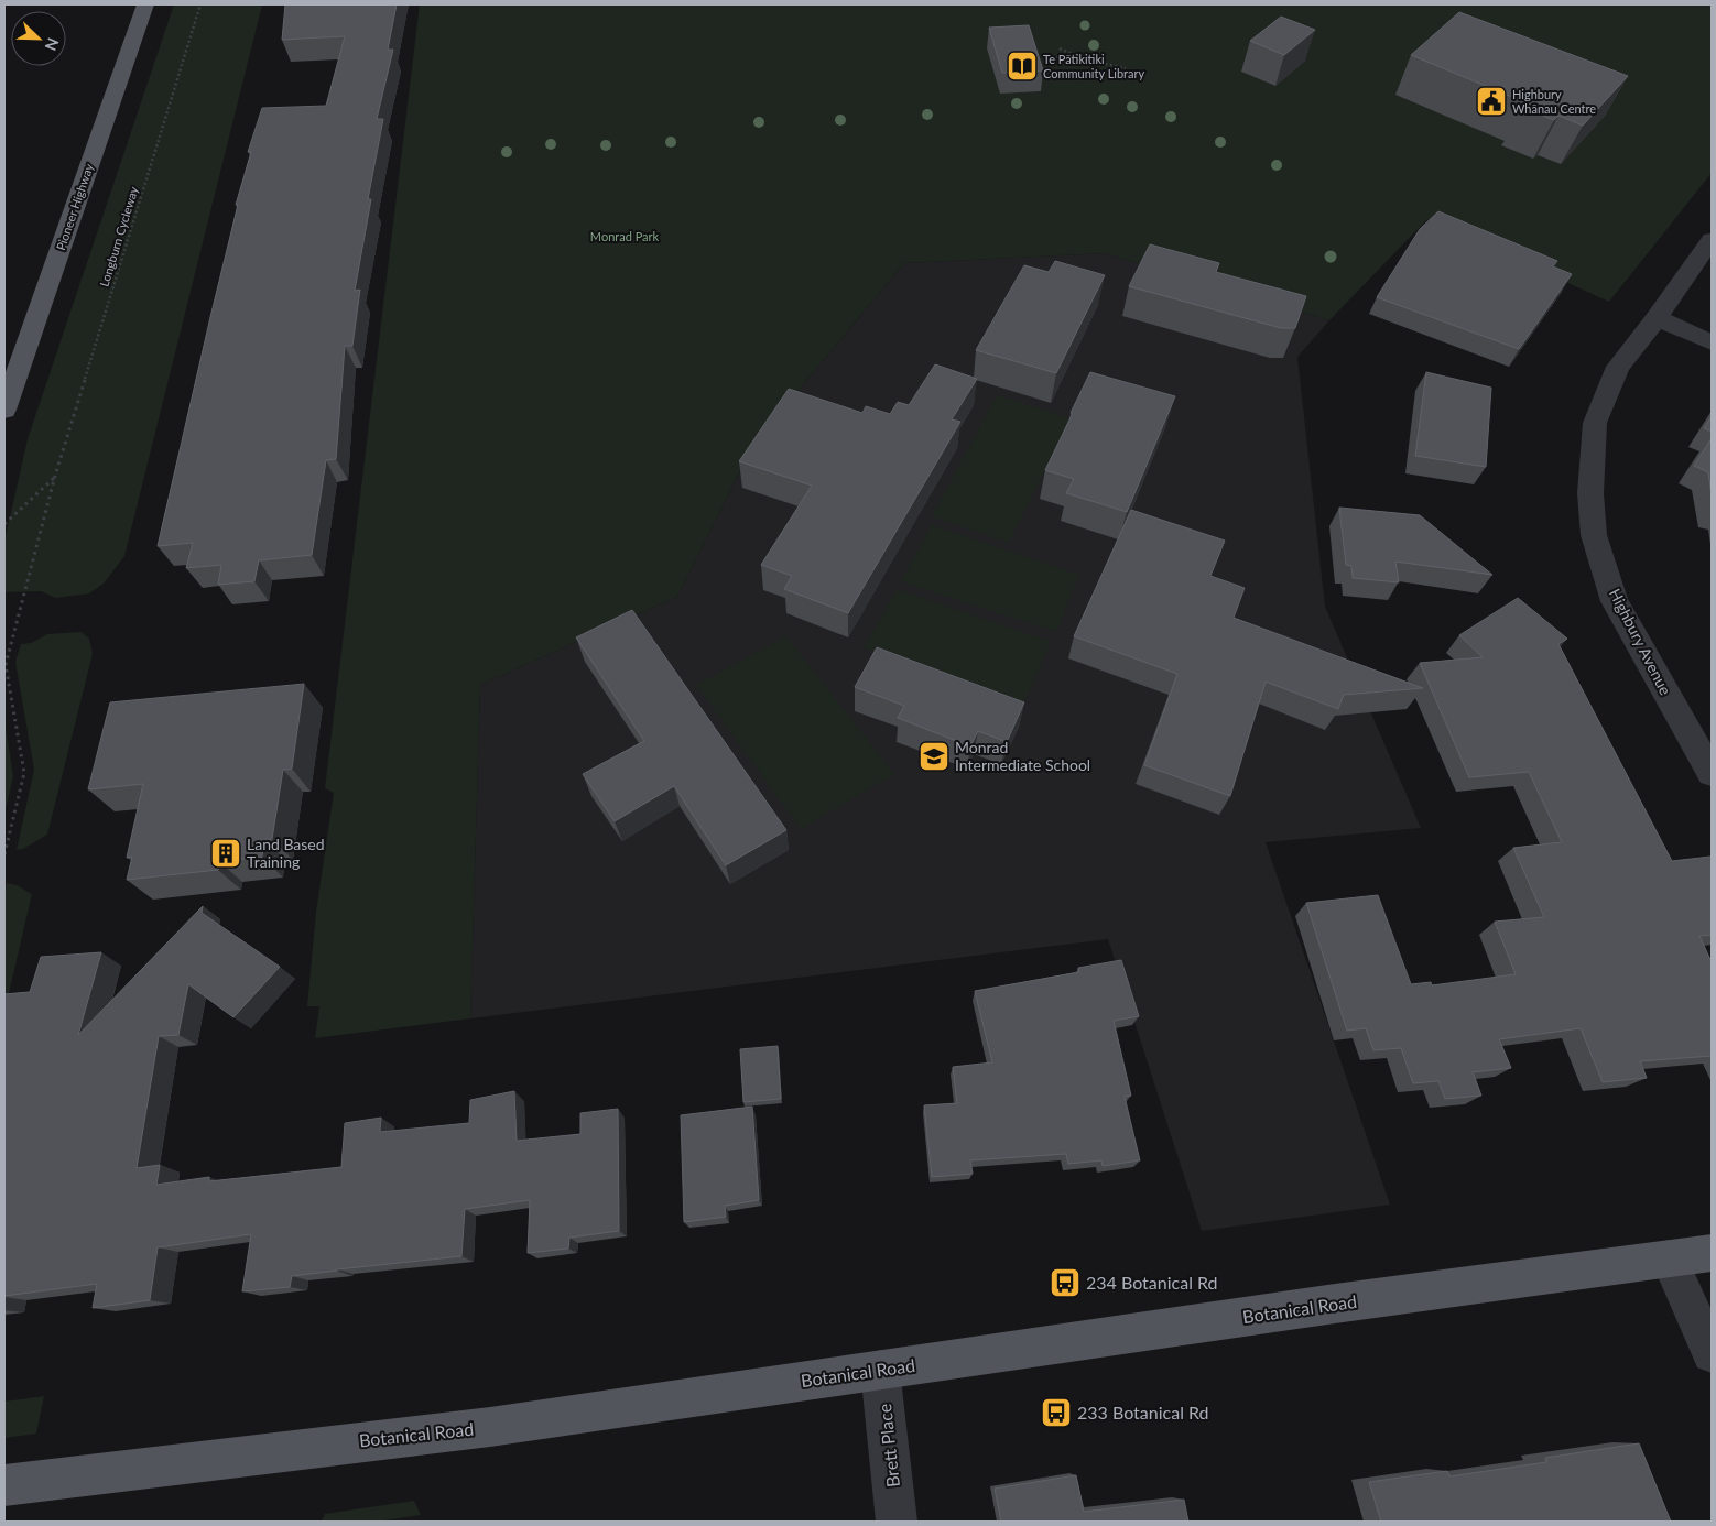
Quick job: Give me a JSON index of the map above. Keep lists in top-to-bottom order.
{
  "streets": {
    "main road": ["Pioneer Highway", "Botanical Road"],
    "street": ["Highbury Avenue", "Brett Place"],
    "path": ["Longburn Cycleway"]
  },
  "crossings": [
    ["Botanical Road", "Brett Place"]
  ],
  "parks": ["Monrad Park"],
  "places": {
    "library": ["Te Pātikitiki Community Library"],
    "public building": ["Highbury Whānau Centre"],
    "school or university": ["Monrad Intermediate School"],
    "building": ["Land Based Training"],
    "bus stop": ["234 Botanical Rd", "233 Botanical Rd"]
  },
  "north": "bottom right"
}
